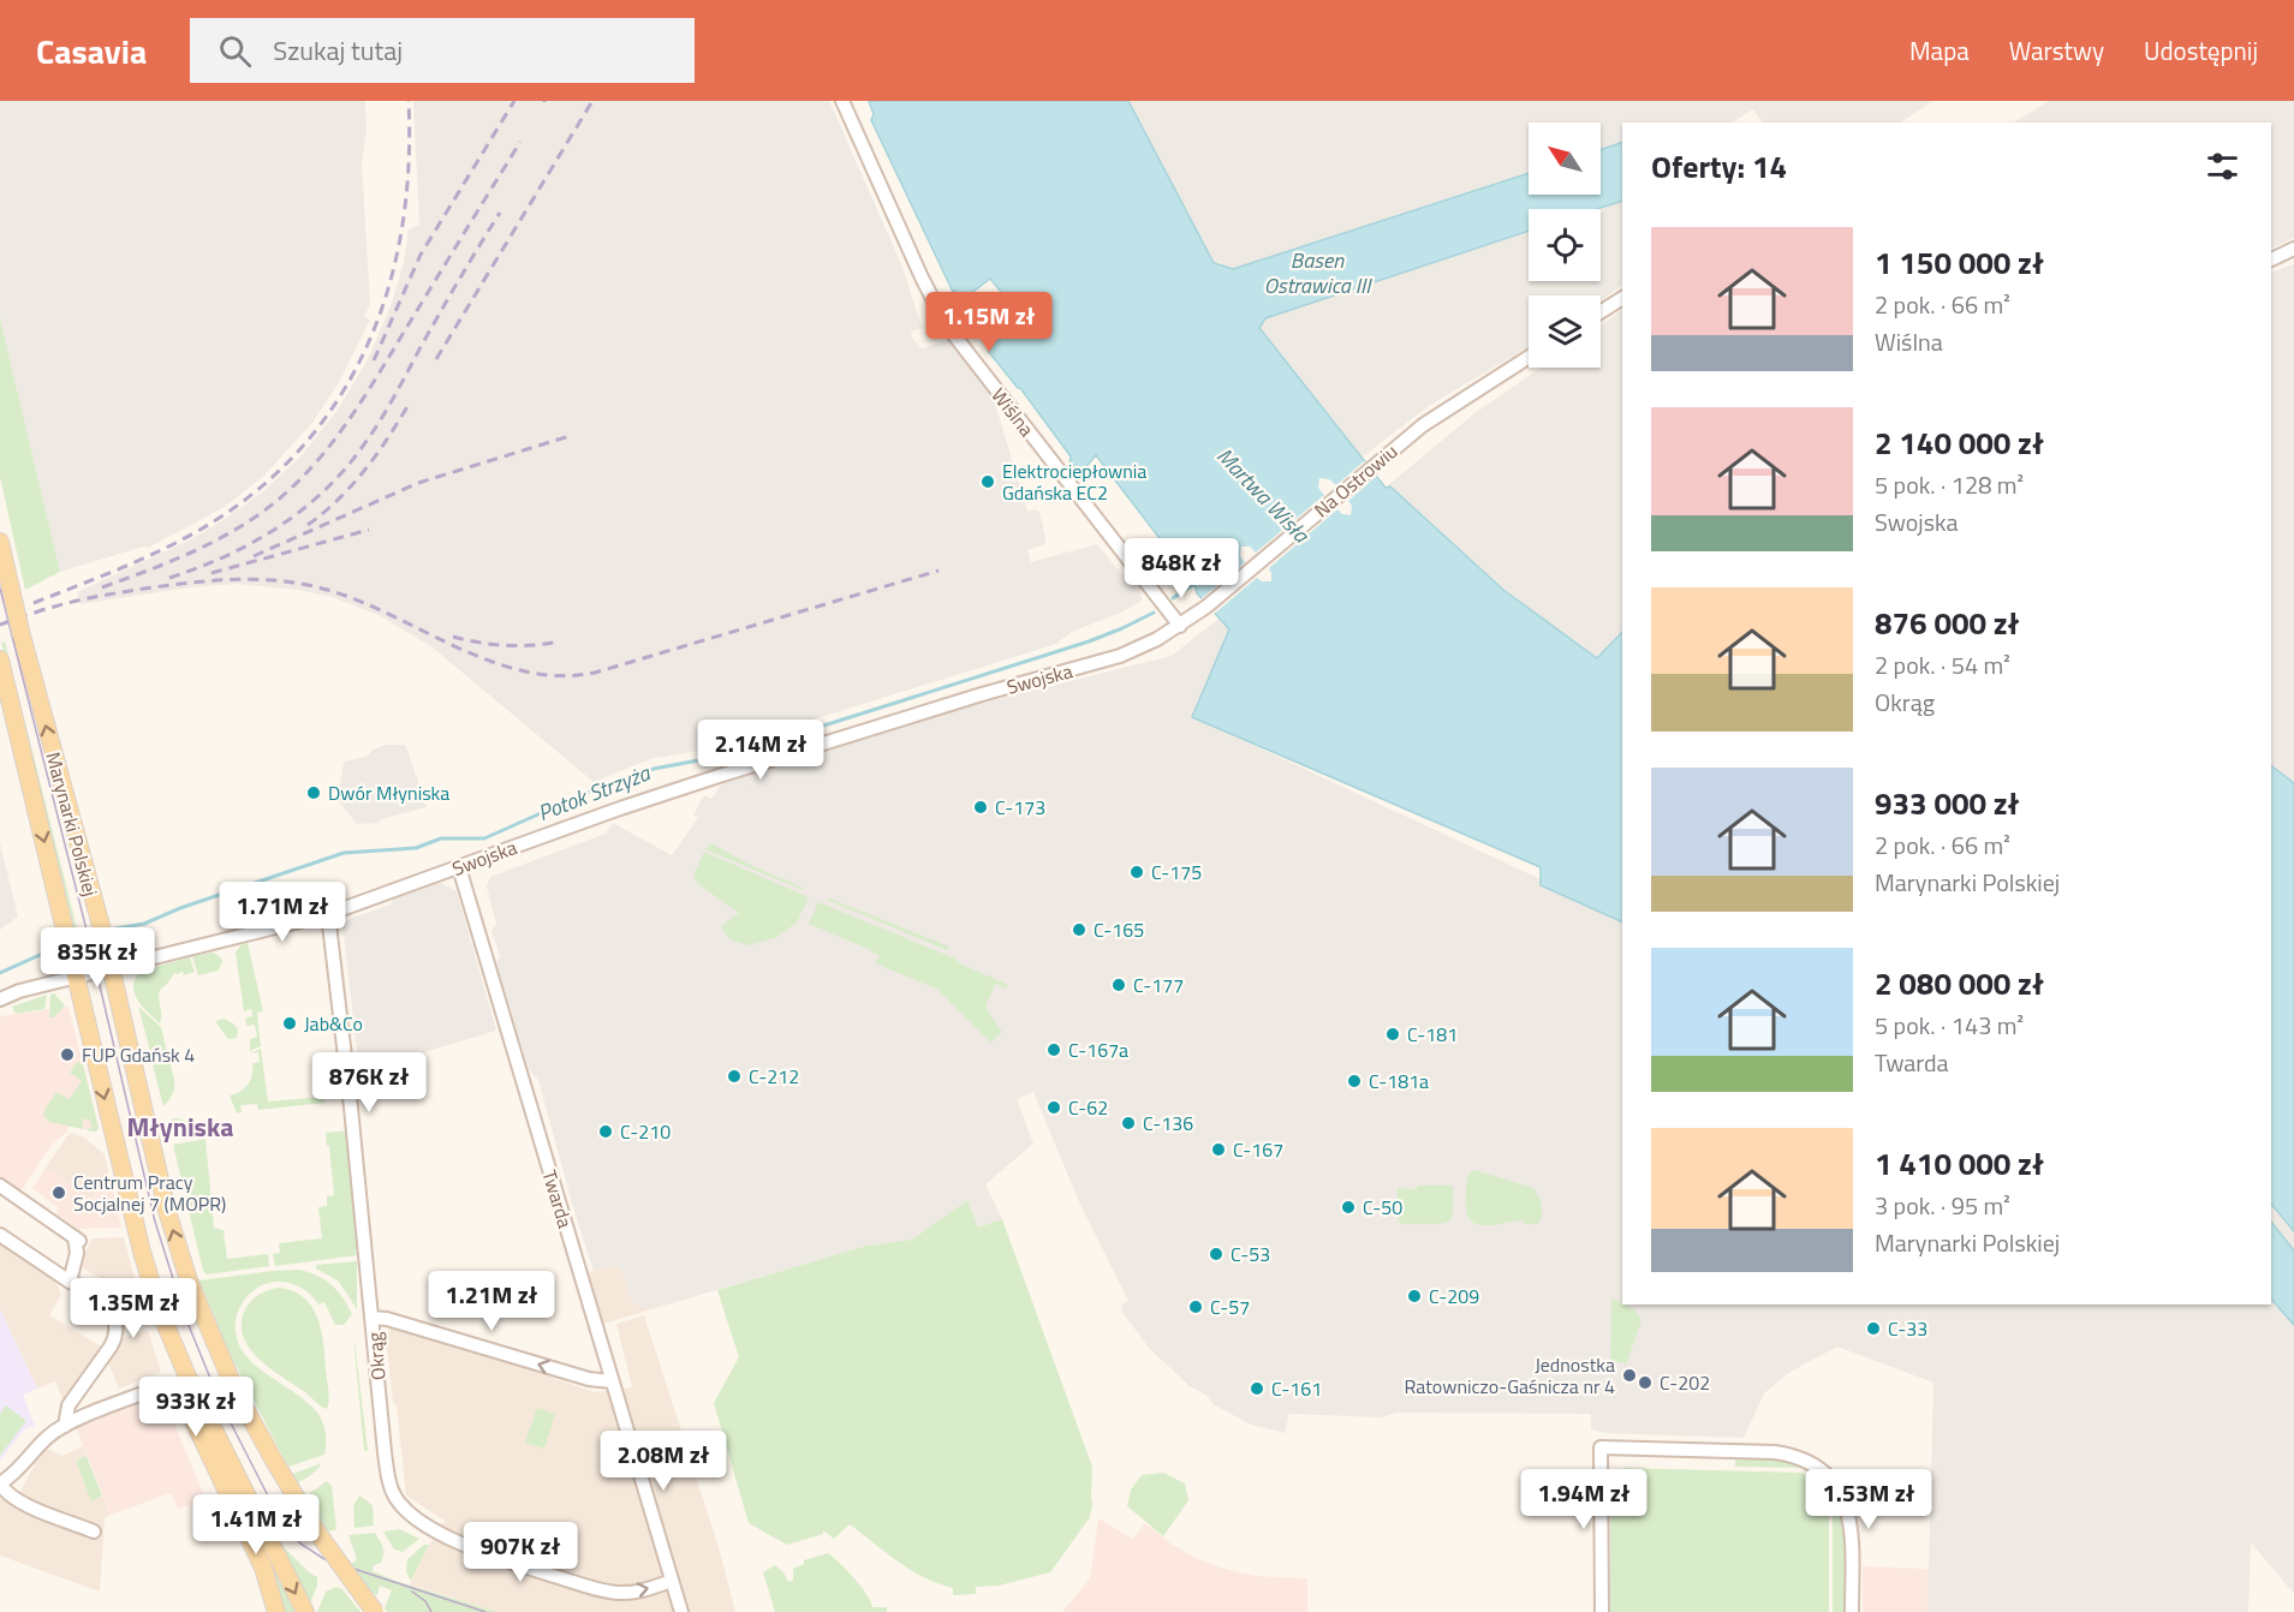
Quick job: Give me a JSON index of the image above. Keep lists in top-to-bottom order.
{
  "streets": {
    "main road": ["Marynarki Polskiej"],
    "street": [
      "Wiślna",
      "Na Ostrowiu",
      "Swojska",
      "Twarda",
      "Okrąg"
    ]
  },
  "crossings": [
    ["Wiślna", "Na Ostrowiu"],
    ["Wiślna", "Swojska"],
    ["Na Ostrowiu", "Swojska"],
    ["Swojska", "Marynarki Polskiej"],
    ["Swojska", "Twarda"],
    ["Swojska", "Okrąg"],
    ["Twarda", "Okrąg"]
  ],
  "one_way": ["Okrąg"],
  "districts": ["Młyniska"],
  "water": ["Basen Ostrawica III", "Martwa Wisła", "Potok Strzyża"],
  "places": [
    "Elektrociepłownia Gdańska EC2",
    "Dwór Młyniska",
    "C-173",
    "C-175",
    "C-165",
    "C-177",
    "Jab&Co",
    "C-181",
    "C-167a",
    "FUP Gdańsk 4",
    "C-212",
    "C-181a",
    "C-62",
    "C-136",
    "C-210",
    "C-167",
    "Centrum Pracy Socjalnej 7 (MOPR)",
    "C-50",
    "C-53",
    "C-209",
    "C-57",
    "C-33",
    "Jednostka Ratowniczo-Gaśnicza nr 4",
    "C-202",
    "C-161"
  ],
  "north": "top left",
  "page": {
    "header": "Casavia",
    "search": "Szukaj tutaj",
    "nav": ["Mapa", "Warstwy", "Udostępnij"],
    "heading": "Oferty: 14",
    "list": [
      {
        "name": "1 150 000 zł",
        "note": "2 pok. · 66 m² · Wiślna"
      },
      {
        "name": "2 140 000 zł",
        "note": "5 pok. · 128 m² · Swojska"
      },
      {
        "name": "876 000 zł",
        "note": "2 pok. · 54 m² · Okrąg"
      },
      {
        "name": "933 000 zł",
        "note": "2 pok. · 66 m² · Marynarki Polskiej"
      },
      {
        "name": "2 080 000 zł",
        "note": "5 pok. · 143 m² · Twarda"
      },
      {
        "name": "1 410 000 zł",
        "note": "3 pok. · 95 m² · Marynarki Polskiej"
      }
    ],
    "price": [
      "1.15M zł",
      "848K zł",
      "2.14M zł",
      "1.71M zł",
      "835K zł",
      "876K zł",
      "1.21M zł",
      "1.35M zł",
      "933K zł",
      "2.08M zł",
      "1.94M zł",
      "1.53M zł",
      "1.41M zł",
      "907K zł"
    ]
  }
}
